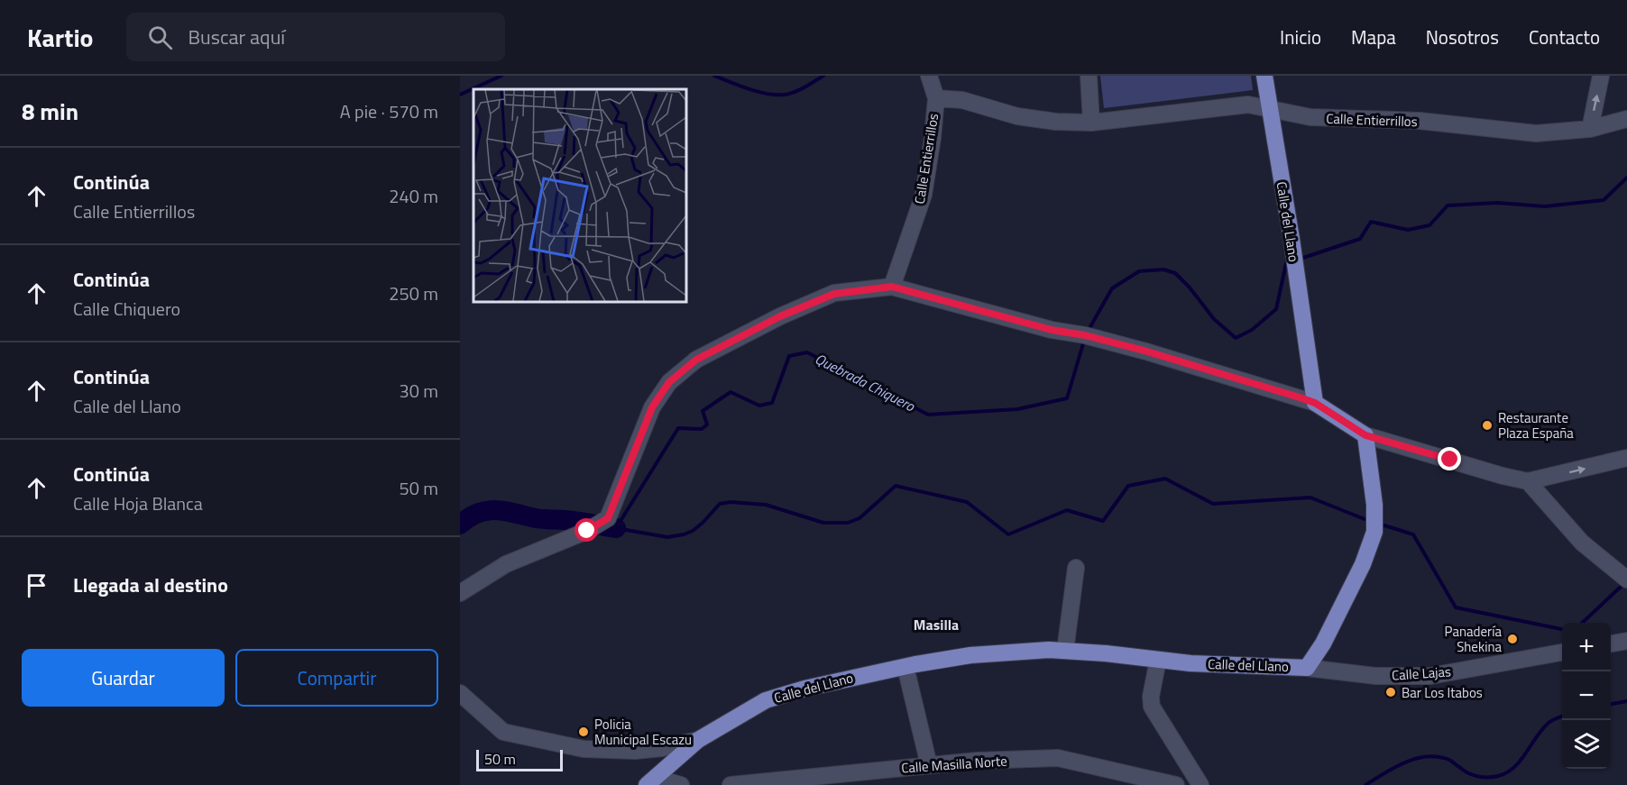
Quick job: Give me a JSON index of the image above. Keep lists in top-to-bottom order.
{
  "streets": {
    "main road": ["Calle del Llano"],
    "street": ["Calle Entierrillos", "Calle Lajas", "Calle Masilla Norte"]
  },
  "crossings": [
    ["Calle Entierrillos", "Calle del Llano"],
    ["Calle del Llano", "Calle Lajas"]
  ],
  "districts": ["Masilla"],
  "water": ["Quebrada Chiquero"],
  "places": [
    "Restaurante Plaza España",
    "Panadería Shekina",
    "Bar Los Itabos",
    "Policia Municipal Escazu"
  ],
  "scale_bar": "50 m",
  "page": {
    "header": "Kartio",
    "search": "Buscar aquí",
    "nav": [
      "Inicio",
      "Mapa",
      "Nosotros",
      "Contacto"
    ],
    "heading": ["8 min", "A pie · 570 m"],
    "list": [
      ["Continúa", "Calle Entierrillos", "240 m"],
      ["Continúa", "Calle Chiquero", "250 m"],
      ["Continúa", "Calle del Llano", "30 m"],
      ["Continúa", "Calle Hoja Blanca", "50 m"],
      "Llegada al destino"
    ],
    "map_buttons": ["+", "−"],
    "buttons": ["Guardar", "Compartir"],
    "scale": "50 m"
  }
}
